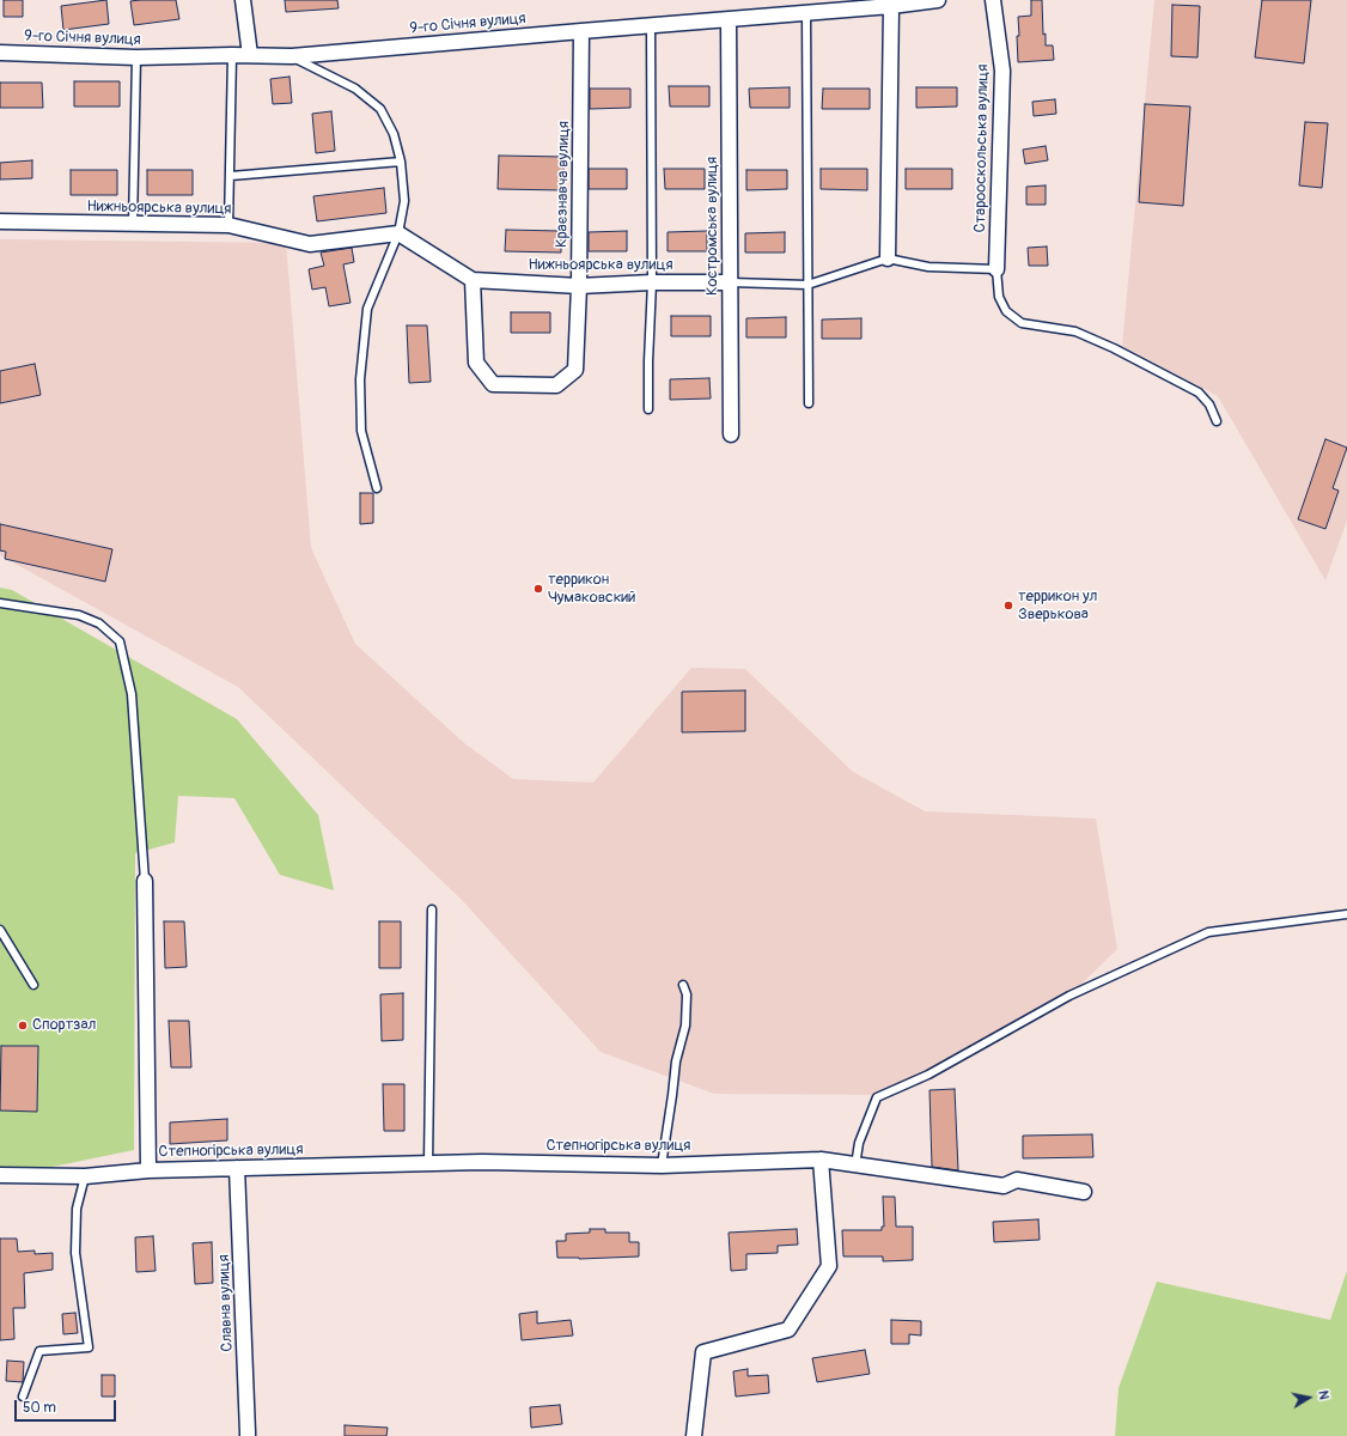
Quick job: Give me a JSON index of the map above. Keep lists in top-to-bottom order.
{
  "streets": {
    "street": [
      "9-го Січня вулиця",
      "Старооскольська вулиця",
      "Краєзнавча вулиця",
      "Нижньоярська вулиця",
      "Костромська вулиця",
      "Степногірська вулиця",
      "Славна вулиця"
    ]
  },
  "crossings": [
    ["9-го Січня вулиця", "Краєзнавча вулиця"],
    ["9-го Січня вулиця", "Костромська вулиця"],
    ["Краєзнавча вулиця", "Нижньоярська вулиця"],
    ["Нижньоярська вулиця", "Костромська вулиця"],
    ["Степногірська вулиця", "Славна вулиця"]
  ],
  "places": ["террикон Чумаковский", "террикон ул Зверькова", "Спортзал"],
  "scale_bar": "50 m",
  "north": "right"
}
